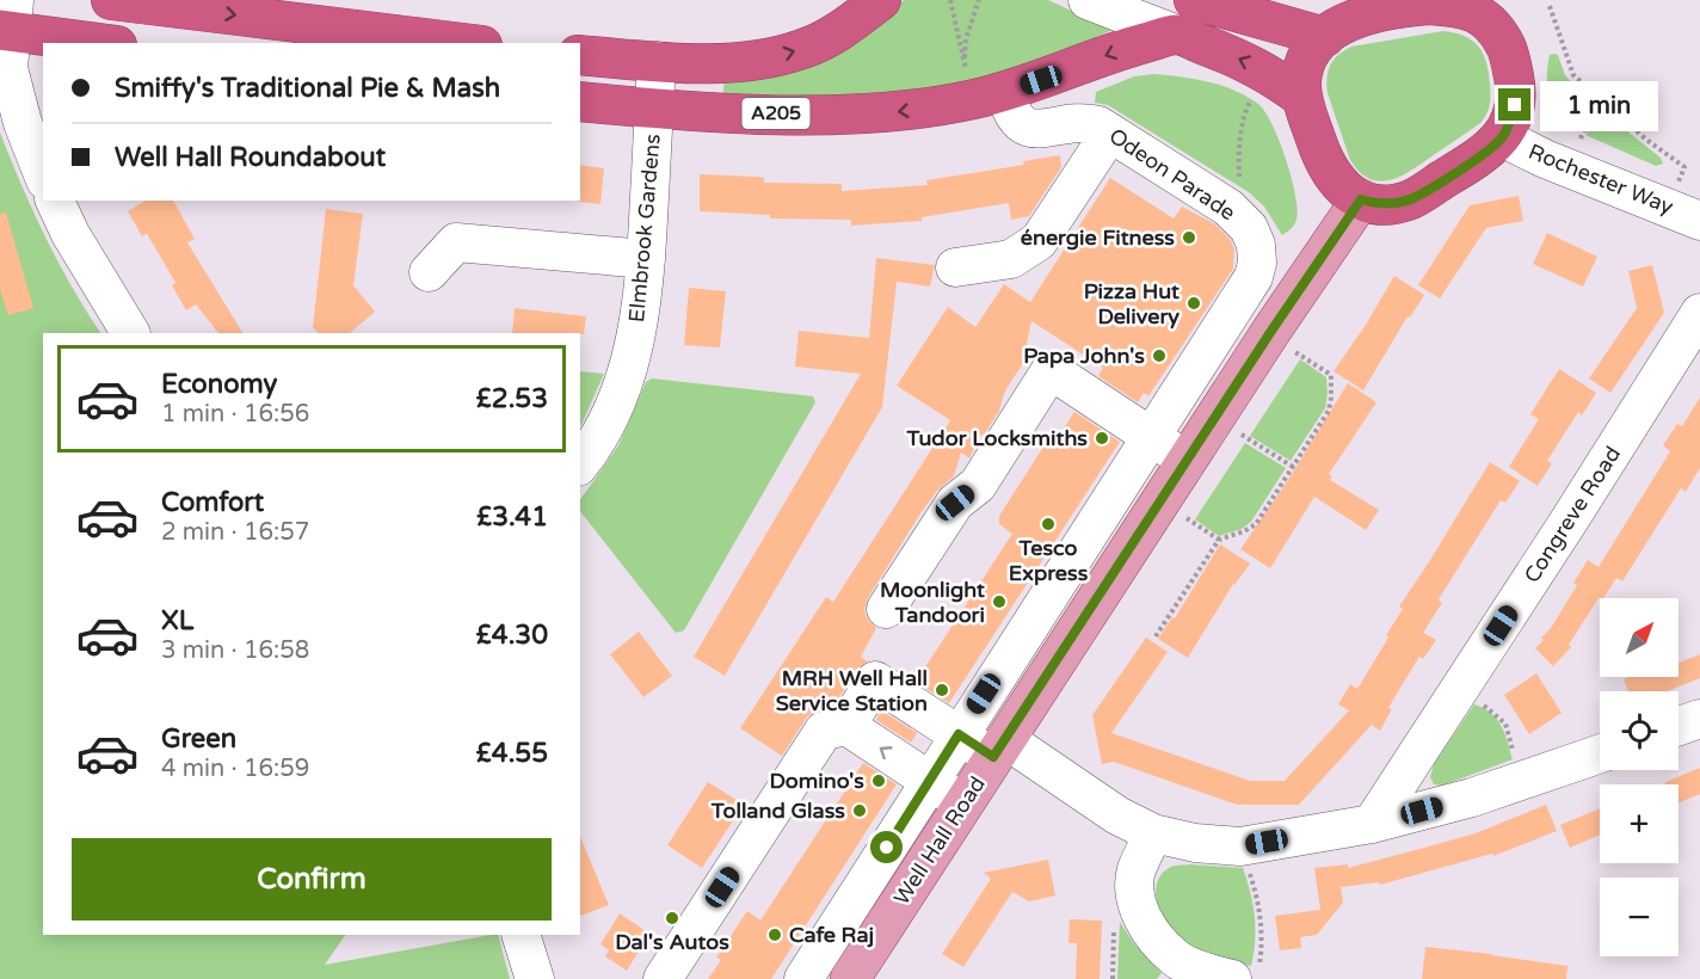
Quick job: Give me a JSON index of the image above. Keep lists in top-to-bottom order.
{
  "streets": {
    "highway": ["A205"],
    "main road": ["Well Hall Road"],
    "street": [
      "Odeon Parade",
      "Rochester Way",
      "Elmbrook Gardens",
      "Congreve Road"
    ]
  },
  "crossings": [
    ["A205", "Odeon Parade"],
    ["A205", "Elmbrook Gardens"],
    ["Rochester Way", "Well Hall Road"]
  ],
  "places": [
    "énergie Fitness",
    "Pizza Hut Delivery",
    "Papa John's",
    "Tudor Locksmiths",
    "Tesco Express",
    "Moonlight Tandoori",
    "MRH Well Hall Service Station",
    "Domino's",
    "Tolland Glass",
    "Dal's Autos",
    "Cafe Raj"
  ],
  "north": "top right",
  "page": {
    "banner": ["Smiffy's Traditional Pie & Mash", "Well Hall Roundabout"],
    "bubble": "1 min",
    "list": [
      {
        "name": "Economy",
        "note": "1 min · 16:56",
        "value": "£2.53"
      },
      {
        "name": "Comfort",
        "note": "2 min · 16:57",
        "value": "£3.41"
      },
      {
        "name": "XL",
        "note": "3 min · 16:58",
        "value": "£4.30"
      },
      {
        "name": "Green",
        "note": "4 min · 16:59",
        "value": "£4.55"
      }
    ],
    "map_buttons": ["+", "−"],
    "buttons": "Confirm"
  }
}
